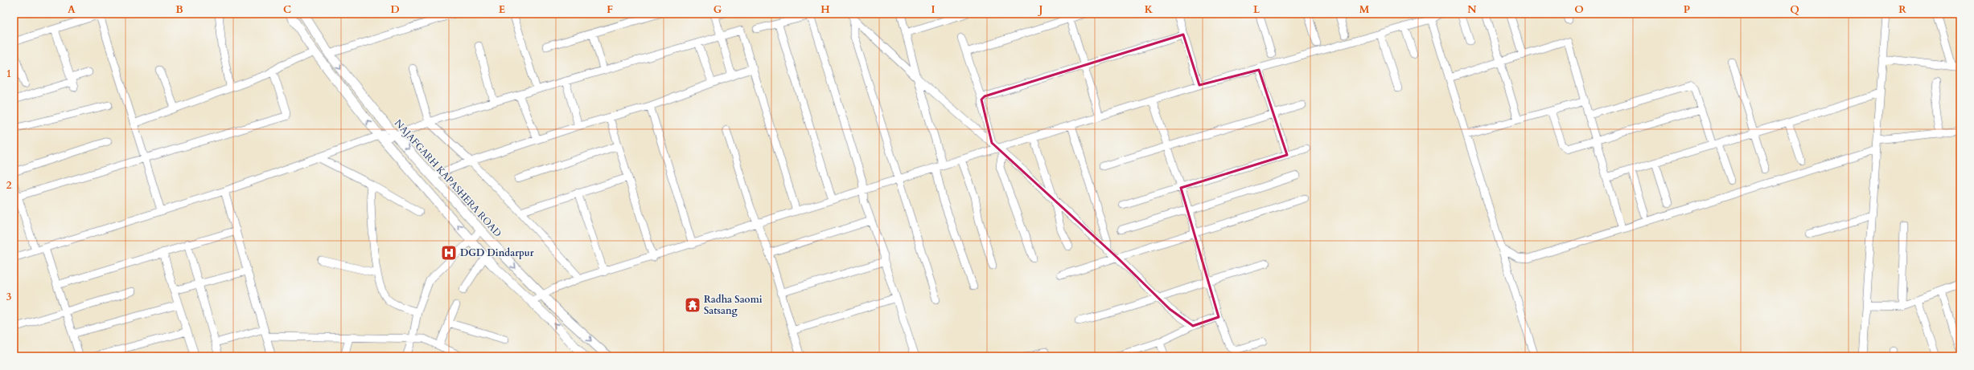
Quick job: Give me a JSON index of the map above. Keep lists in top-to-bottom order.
{
  "streets": {
    "main road": ["NAJAFGARH KAPASHERA ROAD"]
  },
  "places": {
    "hospital": ["DGD Dindarpur"],
    "temple": ["Radha Saomi Satsang"]
  },
  "grid": {
    "columns": [
      "A",
      "B",
      "C",
      "D",
      "E",
      "F",
      "G",
      "H",
      "I",
      "J",
      "K",
      "L",
      "M",
      "N",
      "O",
      "P",
      "Q",
      "R"
    ],
    "rows": ["1", "2", "3"]
  }
}
